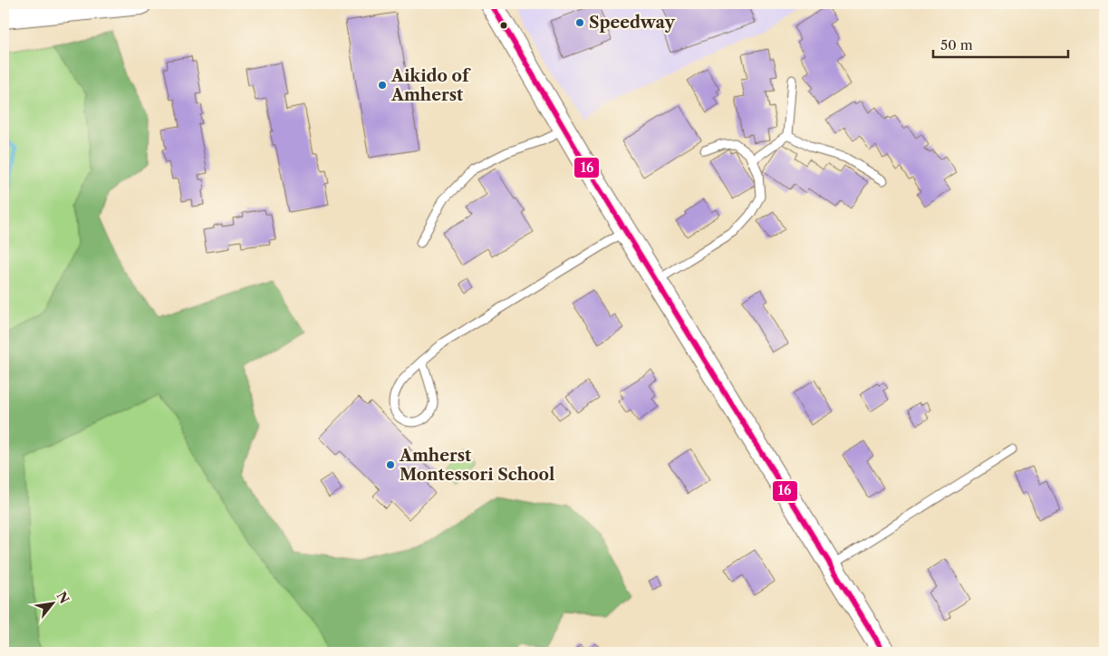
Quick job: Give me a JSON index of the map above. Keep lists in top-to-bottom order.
{
  "places": ["Speedway", "Aikido of Amherst", "Amherst Montessori School"],
  "lines": ["transit line 16"],
  "scale_bar": "50 m",
  "north": "top right"
}
